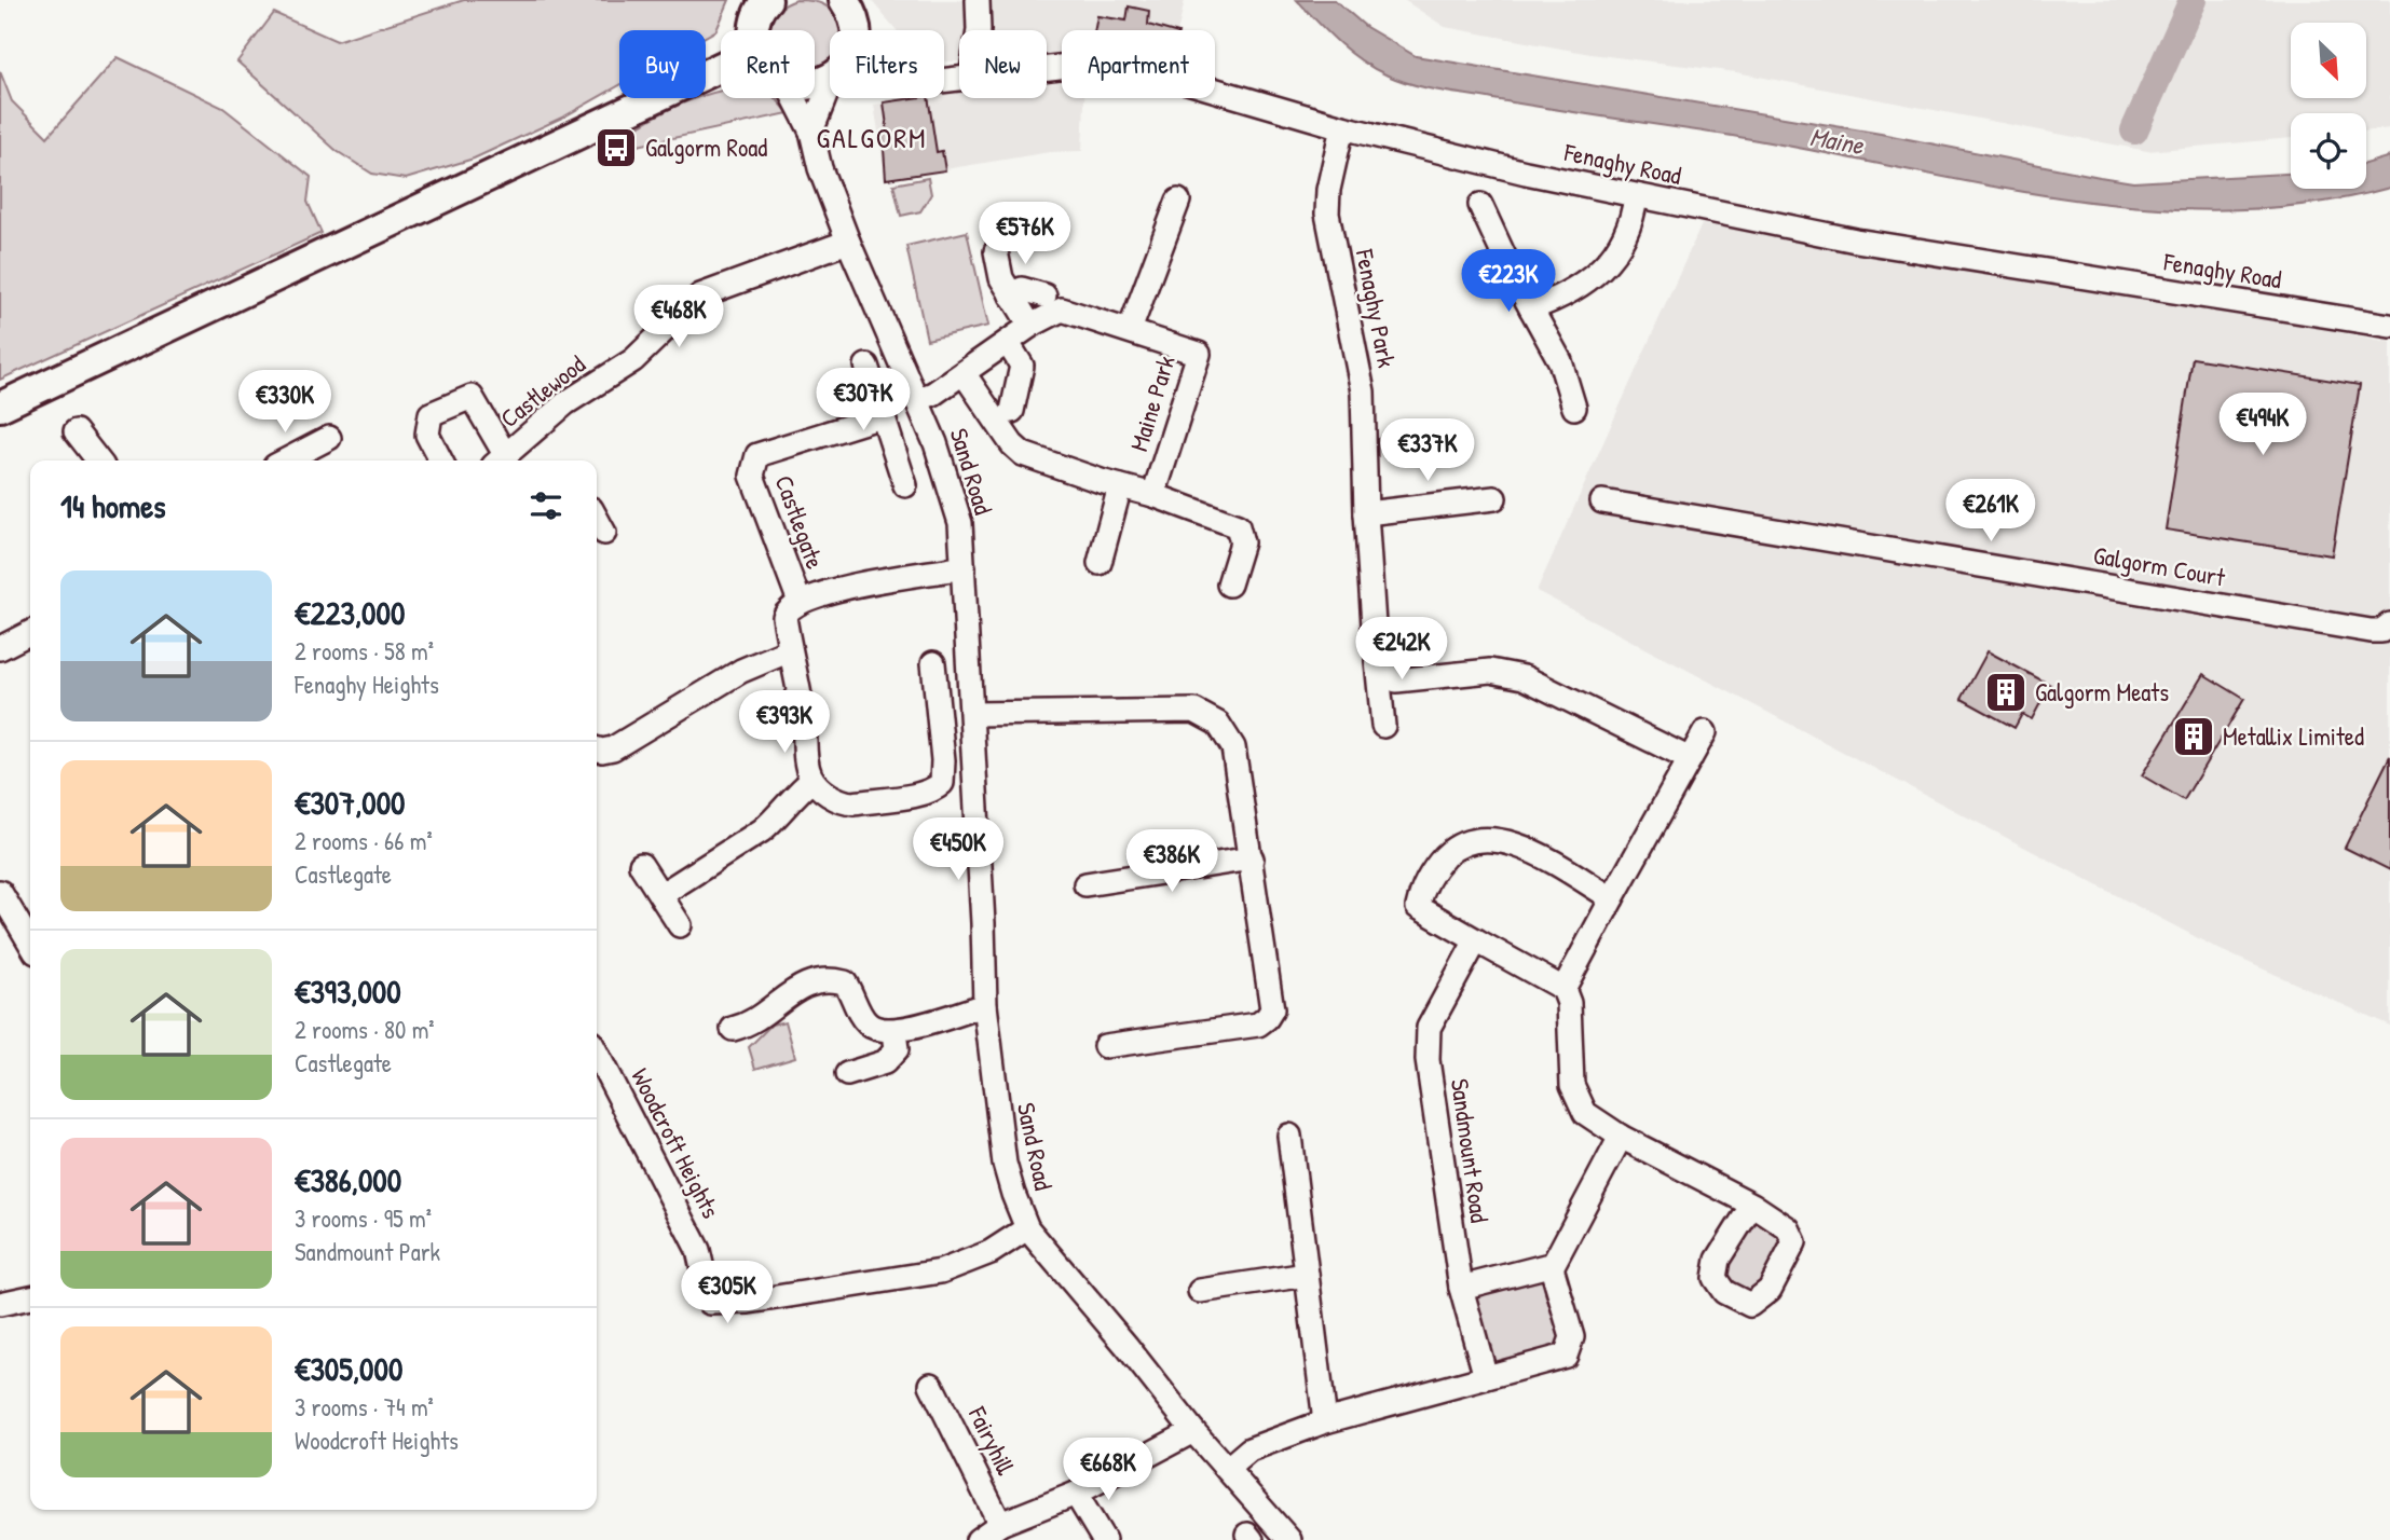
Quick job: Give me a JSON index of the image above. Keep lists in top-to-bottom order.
{
  "streets": {
    "street": [
      "Fenaghy Road",
      "Fenaghy Park",
      "Castlewood",
      "Maine Park",
      "Sand Road",
      "Castlegate",
      "Galgorm Court",
      "Woodcroft Heights",
      "Sandmount Road",
      "Fairyhill"
    ]
  },
  "crossings": [
    ["Fenaghy Road", "Fenaghy Park"],
    ["Castlewood", "Sand Road"],
    ["Maine Park", "Sand Road"],
    ["Sand Road", "Castlegate"],
    ["Sand Road", "Woodcroft Heights"]
  ],
  "districts": ["GALGORM"],
  "water": ["Maine"],
  "places": {
    "bus stop": ["Galgorm Road"],
    "building": ["Galgorm Meats", "Metallix Limited"]
  },
  "north": "bottom right",
  "page": {
    "chip": [
      "Buy",
      "Rent",
      "Filters",
      "New",
      "Apartment"
    ],
    "price": [
      "€576K",
      "€223K",
      "€468K",
      "€307K",
      "€330K",
      "€494K",
      "€337K",
      "€261K",
      "€242K",
      "€393K",
      "€450K",
      "€386K",
      "€305K",
      "€668K"
    ],
    "heading": "14 homes",
    "list": [
      {
        "name": "€223,000",
        "note": "2 rooms · 58 m² · Fenaghy Heights"
      },
      {
        "name": "€307,000",
        "note": "2 rooms · 66 m² · Castlegate"
      },
      {
        "name": "€393,000",
        "note": "2 rooms · 80 m² · Castlegate"
      },
      {
        "name": "€386,000",
        "note": "3 rooms · 95 m² · Sandmount Park"
      },
      {
        "name": "€305,000",
        "note": "3 rooms · 74 m² · Woodcroft Heights"
      }
    ]
  }
}
